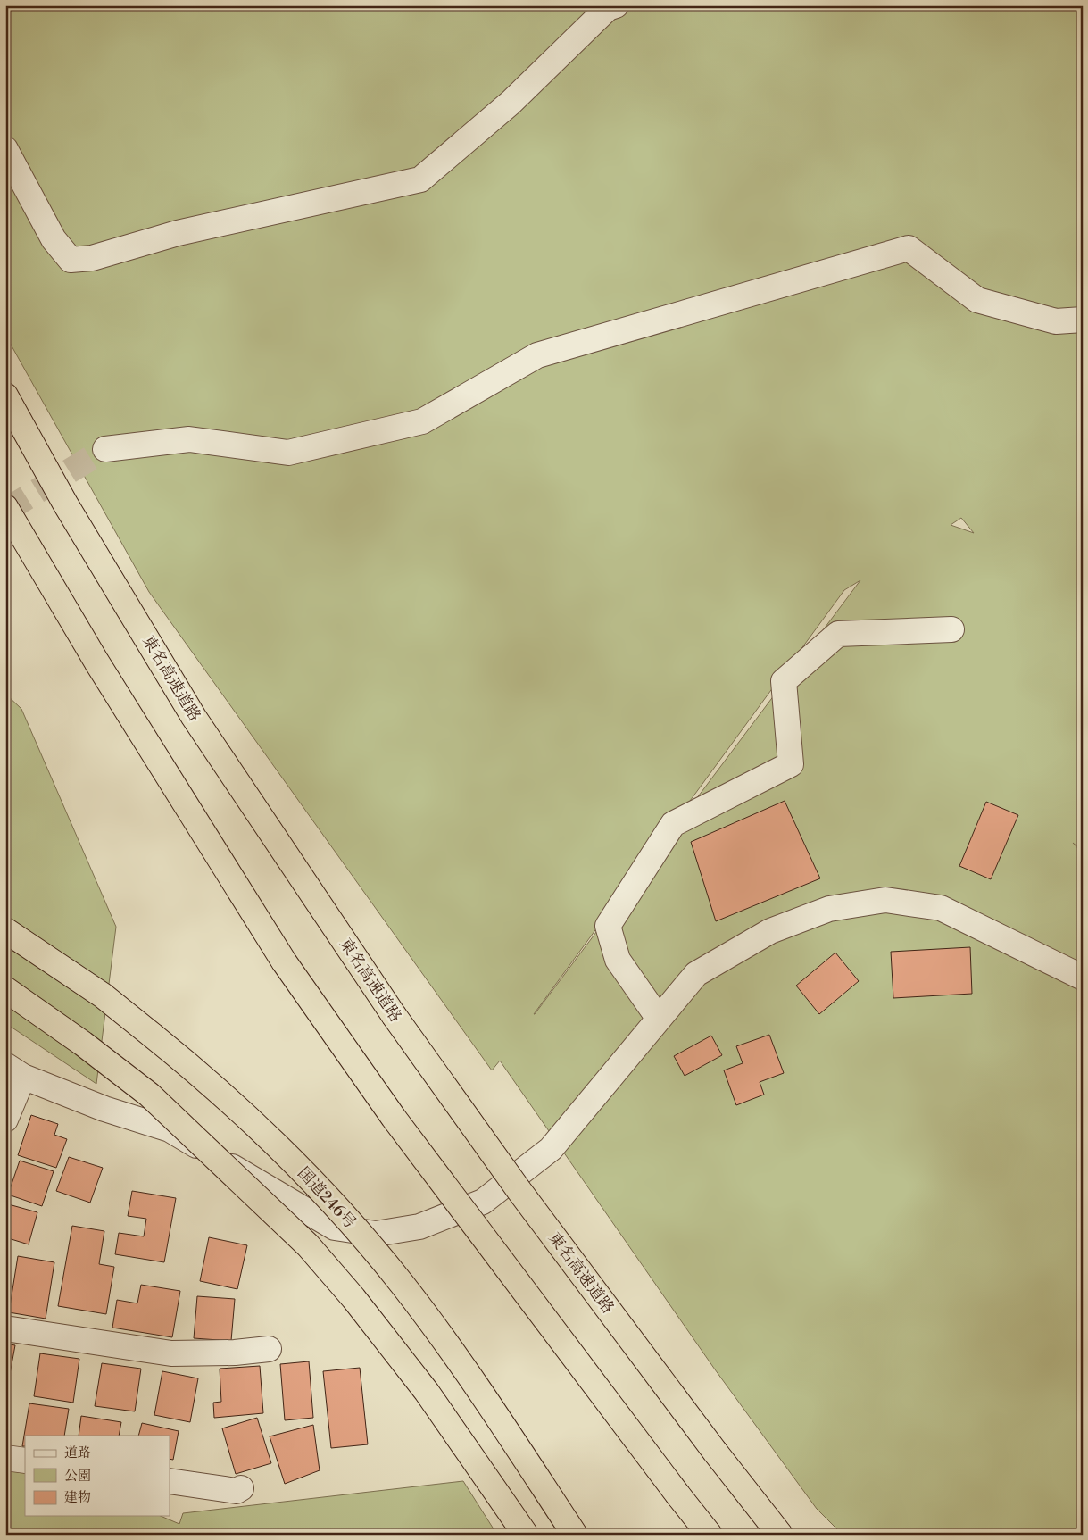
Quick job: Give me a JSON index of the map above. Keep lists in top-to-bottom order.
{
  "streets": {
    "highway": ["東名高速道路", "国道246号"]
  },
  "legend": ["道路", "公園", "建物"]
}
